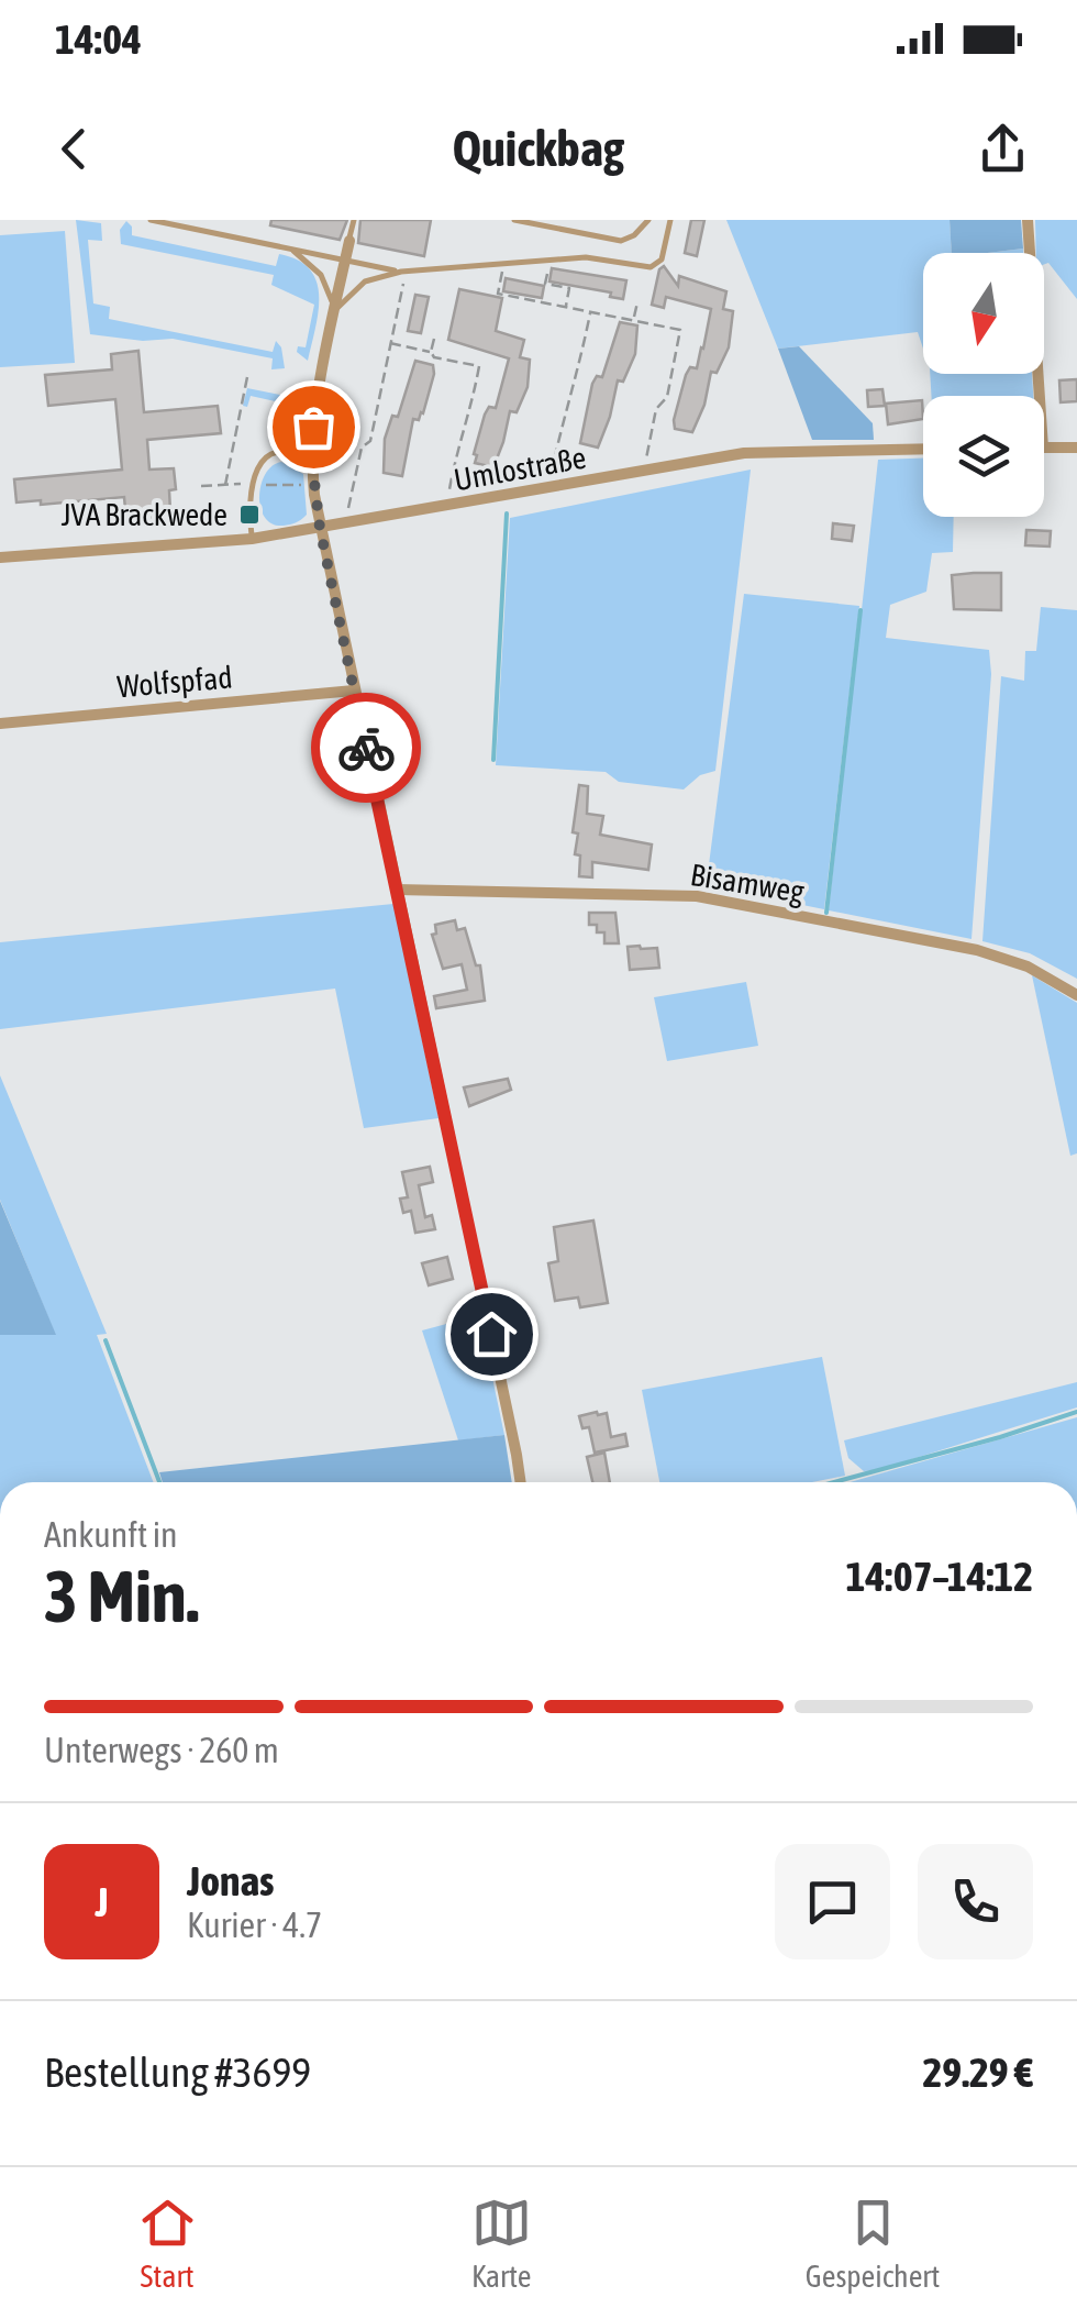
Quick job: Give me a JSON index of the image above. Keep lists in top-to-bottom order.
{
  "streets": {
    "street": ["Umlostraße", "Wolfspfad", "Bisamweg"]
  },
  "places": {
    "transit": ["JVA Brackwede"]
  },
  "north": "bottom",
  "page": {
    "status": "14:04",
    "header": "Quickbag",
    "heading": ["3 Min.", "Ankunft in", "14:07–14:12"],
    "panel": [
      "Jonas",
      "Kurier · 4.7",
      "Bestellung #3699",
      "29.29 €"
    ],
    "bar": "Unterwegs · 260 m",
    "round": "J",
    "tabs": ["Start", "Karte", "Gespeichert"]
  }
}
